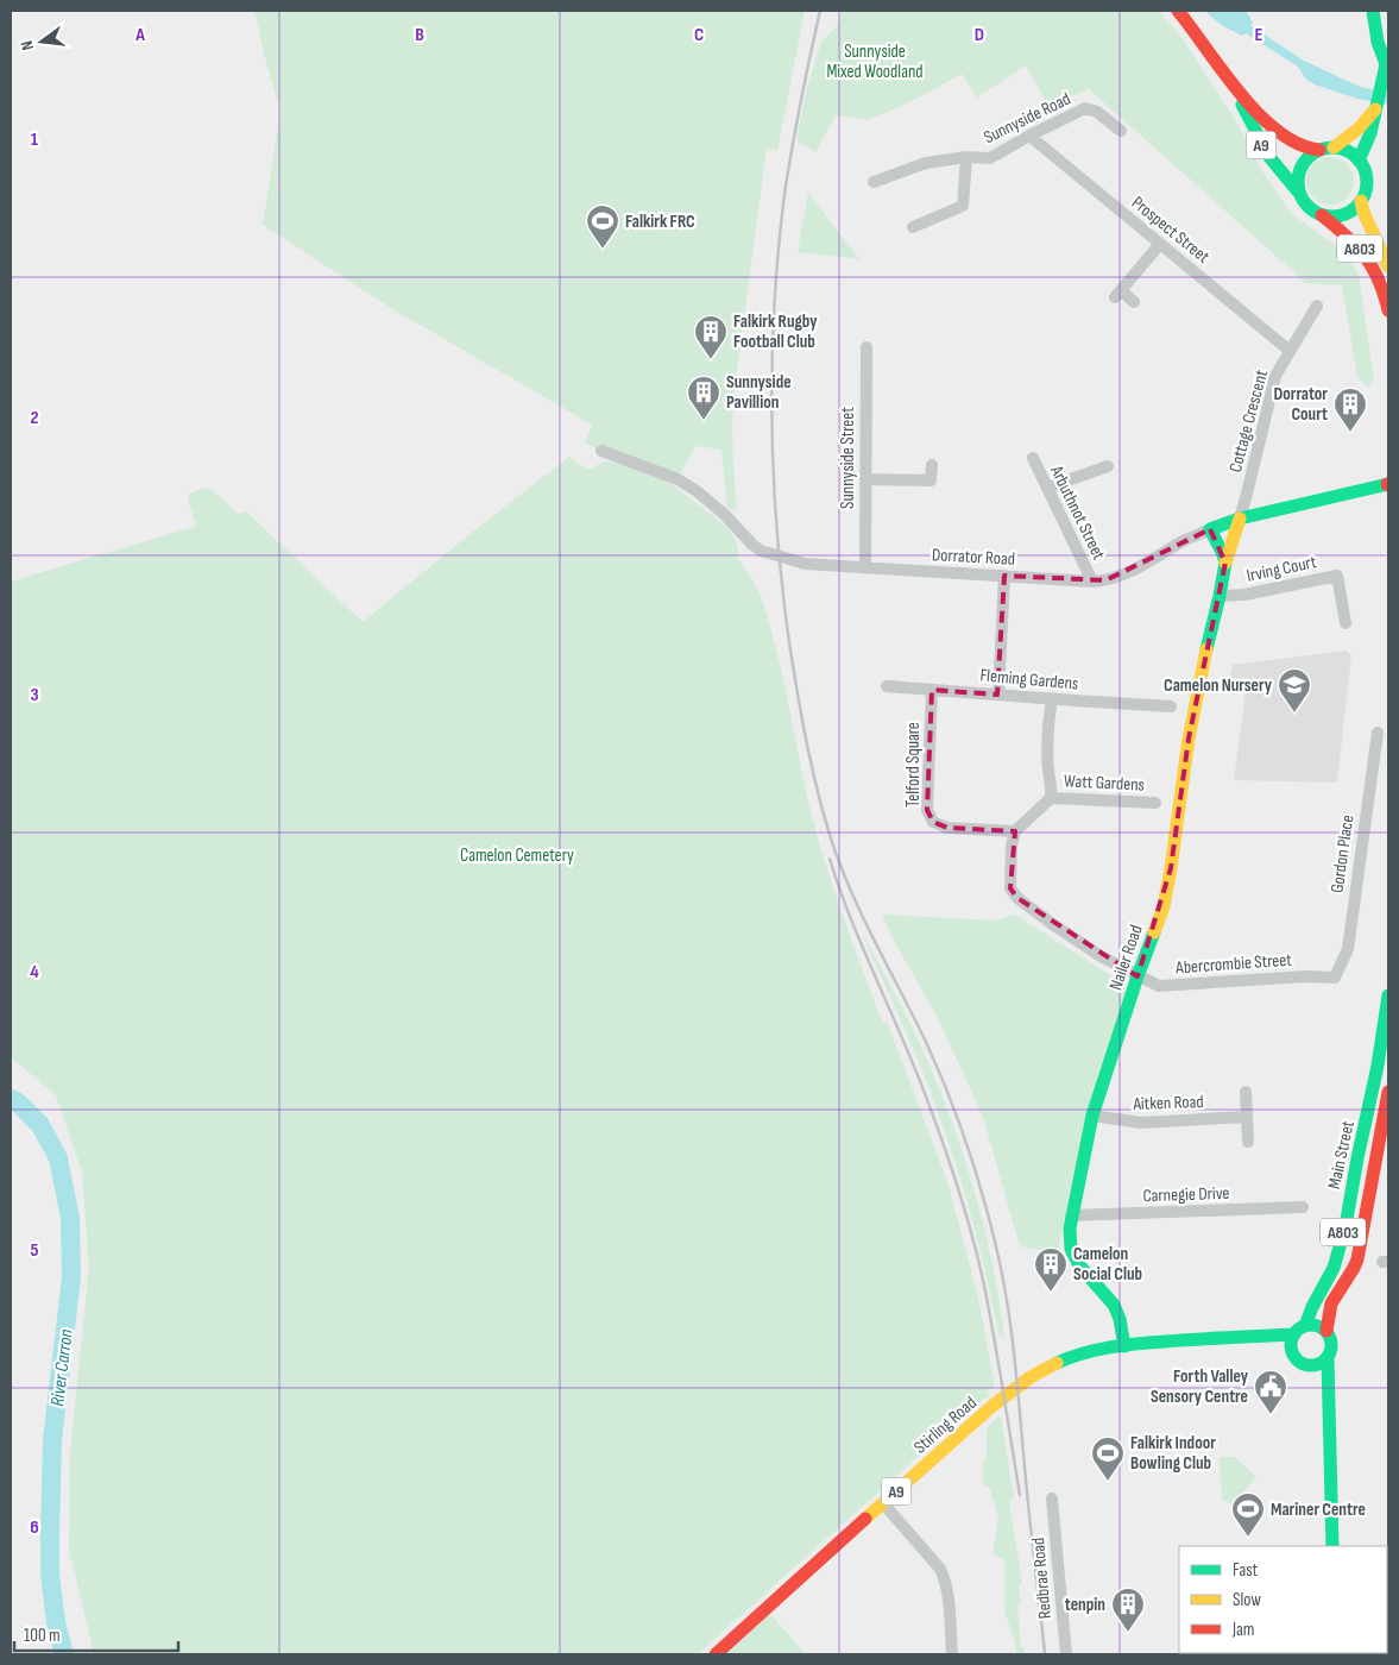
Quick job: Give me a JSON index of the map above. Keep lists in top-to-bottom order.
{
  "streets": {
    "main road": [
      "A9",
      "A803",
      "Dorrator Road",
      "Nailer Road",
      "Main Street",
      "Stirling Road"
    ],
    "street": [
      "Sunnyside Road",
      "Prospect Street",
      "Cottage Crescent",
      "Sunnyside Street",
      "Arbuthnot Street",
      "Irving Court",
      "Fleming Gardens",
      "Telford Square",
      "Watt Gardens",
      "Gordon Place",
      "Abercrombie Street",
      "Aitken Road",
      "Carnegie Drive",
      "Redbrae Road"
    ]
  },
  "crossings": [
    ["Sunnyside Road", "Prospect Street"],
    ["A9", "A803"],
    ["Prospect Street", "Cottage Crescent"],
    ["Cottage Crescent", "Dorrator Road"],
    ["Cottage Crescent", "Nailer Road"],
    ["Sunnyside Street", "Dorrator Road"],
    ["Arbuthnot Street", "Dorrator Road"],
    ["Dorrator Road", "Nailer Road"],
    ["Irving Court", "Nailer Road"],
    ["Fleming Gardens", "Telford Square"],
    ["Telford Square", "Abercrombie Street"],
    ["Gordon Place", "Abercrombie Street"],
    ["Nailer Road", "Abercrombie Street"],
    ["Nailer Road", "Aitken Road"],
    ["Nailer Road", "Carnegie Drive"],
    ["Nailer Road", "Stirling Road"],
    ["Main Street", "Stirling Road"]
  ],
  "water": ["River Carron"],
  "parks": ["Sunnyside Mixed Woodland", "Camelon Cemetery"],
  "places": {
    "sports": ["Falkirk FRC", "Falkirk Indoor Bowling Club", "Mariner Centre"],
    "building": [
      "Falkirk Rugby Football Club",
      "Sunnyside Pavillion",
      "Dorrator Court",
      "Camelon Social Club",
      "tenpin"
    ],
    "school or university": ["Camelon Nursery"],
    "public building": ["Forth Valley Sensory Centre"]
  },
  "legend": ["Fast", "Slow", "Jam"],
  "scale_bar": "100 m",
  "north": "left",
  "grid": {
    "columns": [
      "A",
      "B",
      "C",
      "D",
      "E"
    ],
    "rows": [
      "1",
      "2",
      "3",
      "4",
      "5",
      "6"
    ]
  }
}
